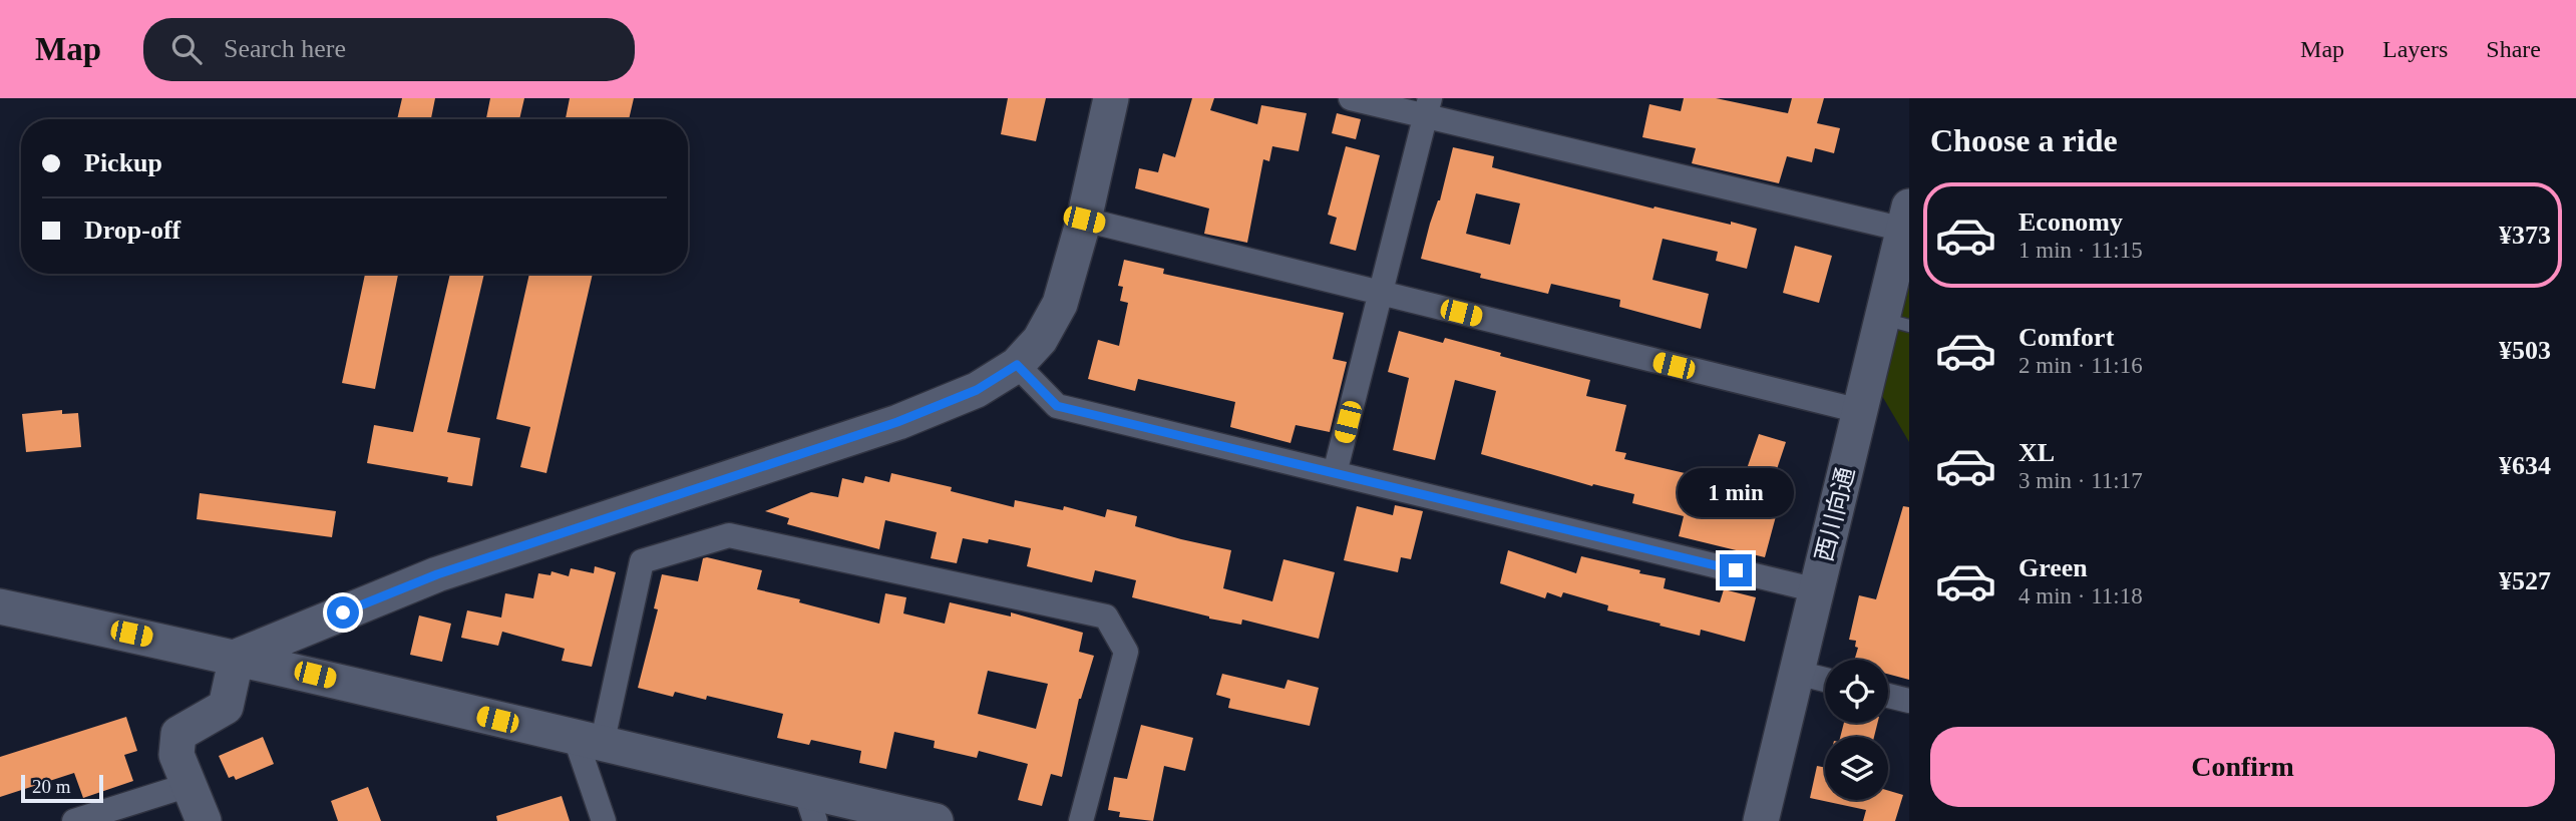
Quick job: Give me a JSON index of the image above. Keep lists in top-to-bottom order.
{
  "streets": {
    "street": ["西川向通"]
  },
  "scale_bar": "20 m",
  "page": {
    "header": "Map",
    "search": "Search here",
    "nav": ["Map", "Layers", "Share"],
    "heading": "Choose a ride",
    "banner": ["Pickup", "Drop-off"],
    "list": [
      {
        "name": "Economy",
        "note": "1 min · 11:15",
        "value": "¥373"
      },
      {
        "name": "Comfort",
        "note": "2 min · 11:16",
        "value": "¥503"
      },
      {
        "name": "XL",
        "note": "3 min · 11:17",
        "value": "¥634"
      },
      {
        "name": "Green",
        "note": "4 min · 11:18",
        "value": "¥527"
      }
    ],
    "bubble": "1 min",
    "buttons": "Confirm",
    "scale": "20 m"
  }
}
